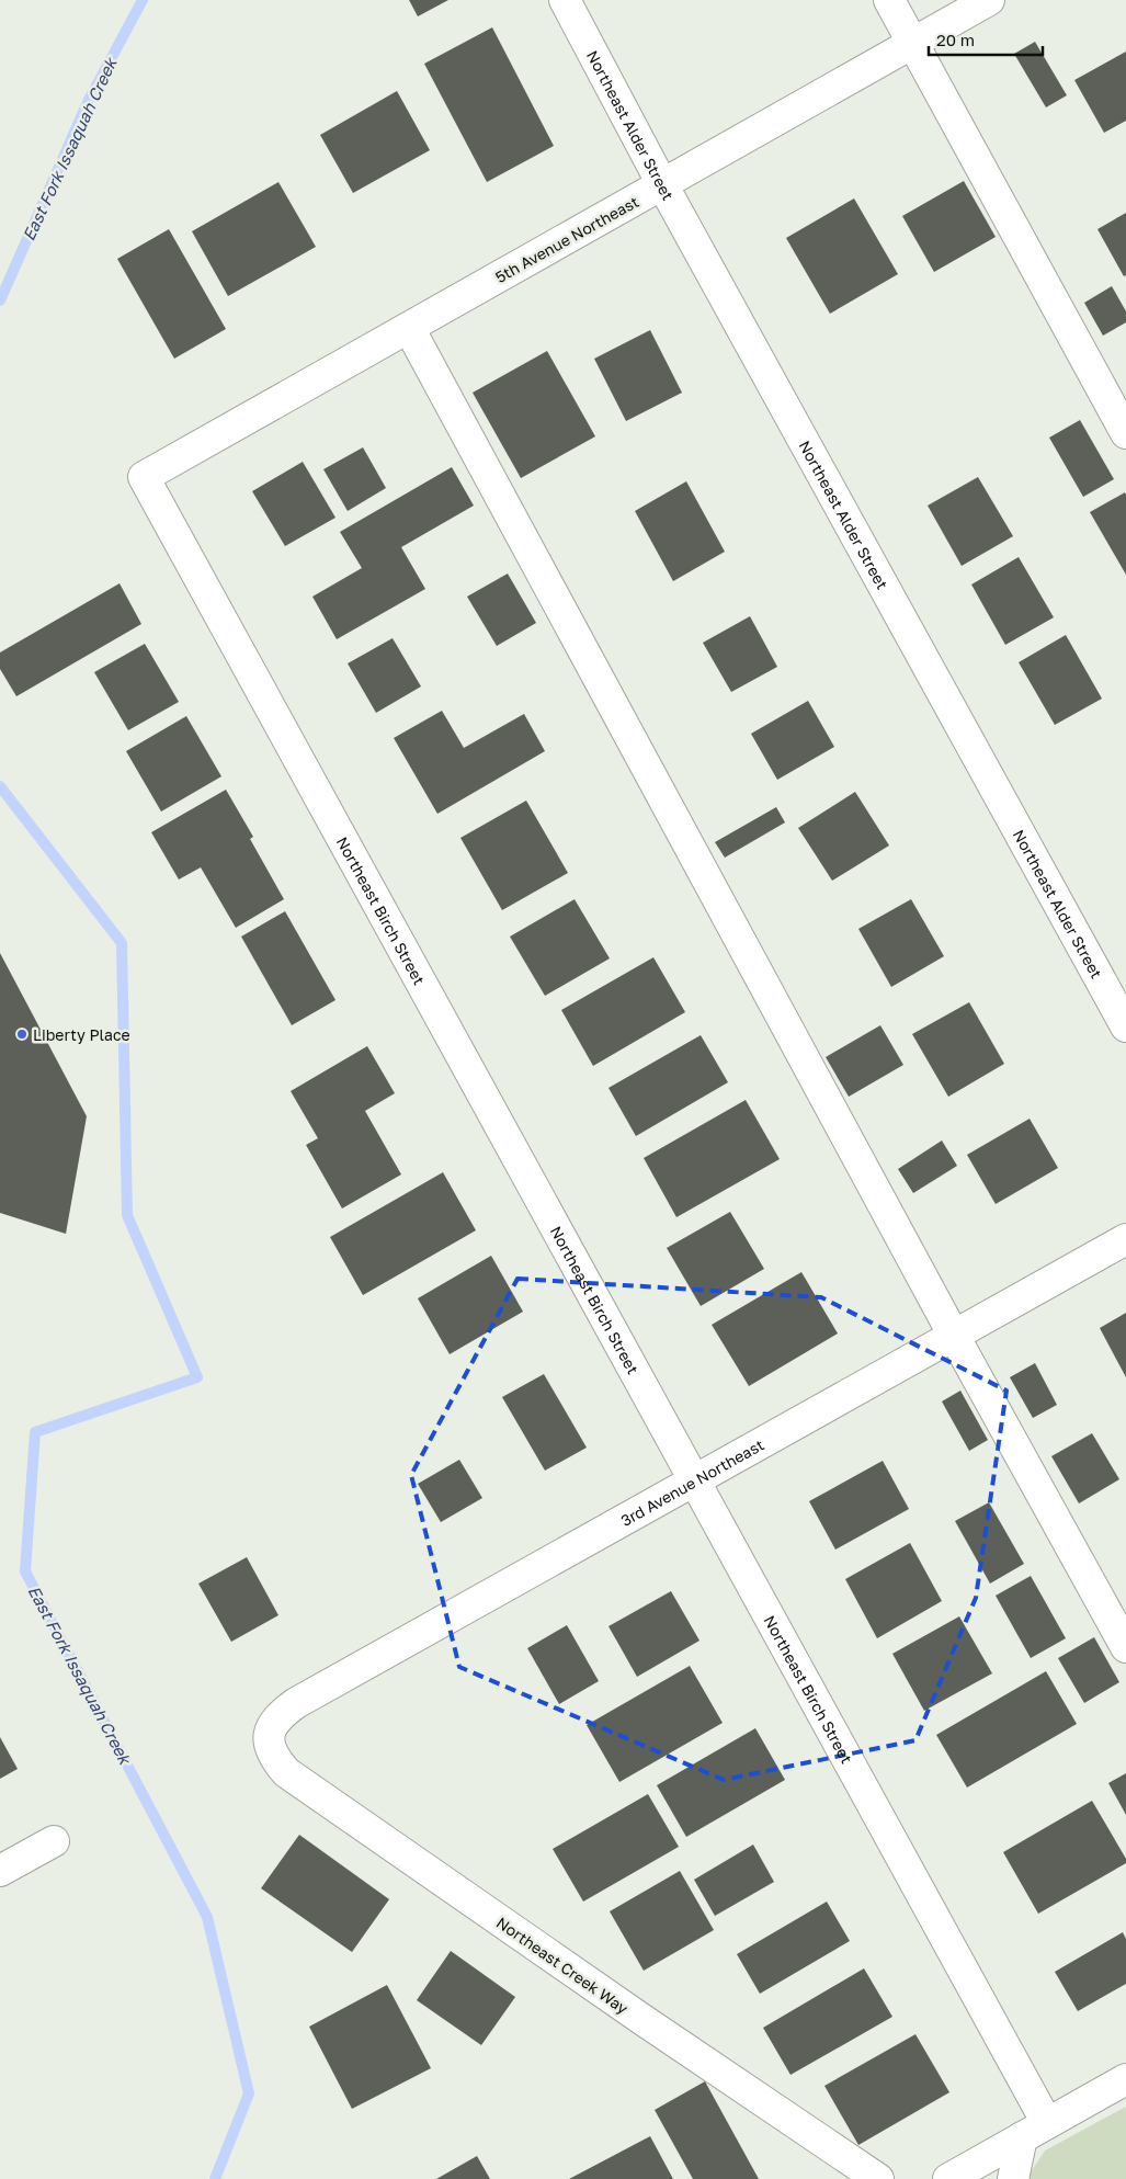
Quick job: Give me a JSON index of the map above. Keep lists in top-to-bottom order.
{
  "streets": {
    "street": [
      "Northeast Alder Street",
      "5th Avenue Northeast",
      "Northeast Birch Street",
      "3rd Avenue Northeast",
      "Northeast Creek Way"
    ]
  },
  "crossings": [
    ["Northeast Alder Street", "5th Avenue Northeast"],
    ["5th Avenue Northeast", "Northeast Birch Street"],
    ["Northeast Birch Street", "3rd Avenue Northeast"],
    ["3rd Avenue Northeast", "Northeast Creek Way"]
  ],
  "water": ["East Fork Issaquah Creek"],
  "places": ["Liberty Place"],
  "scale_bar": "20 m"
}
